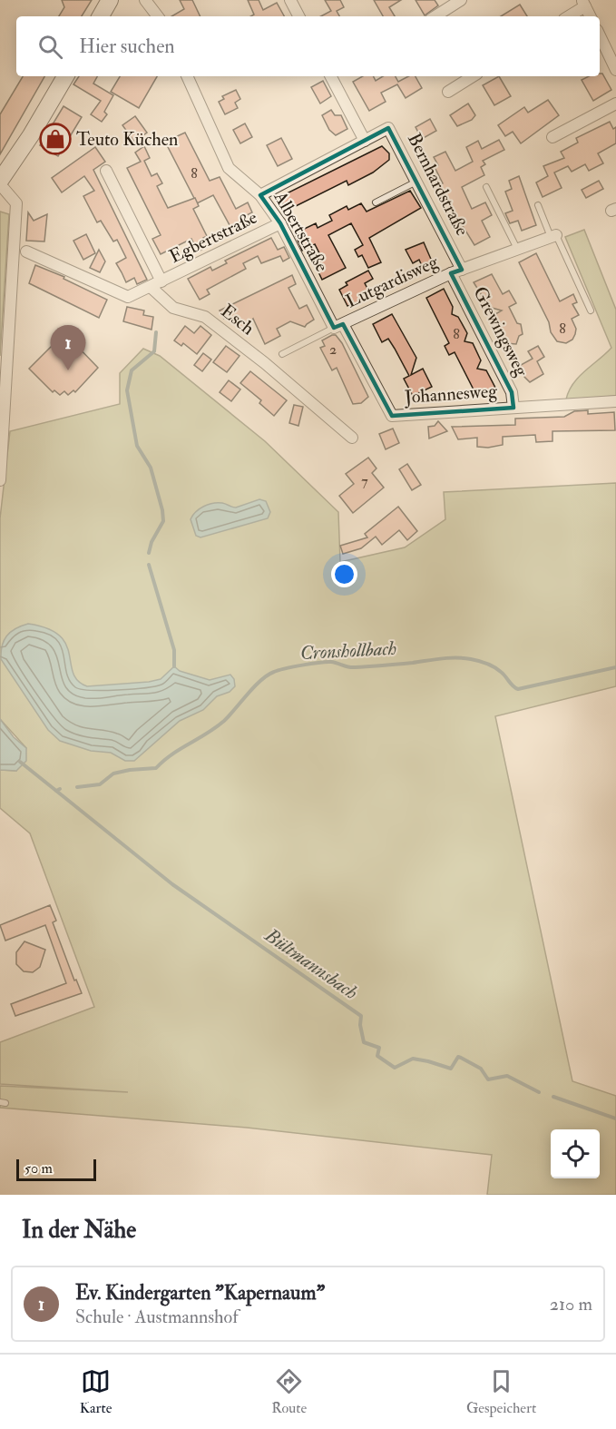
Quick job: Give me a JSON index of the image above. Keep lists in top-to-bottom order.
{
  "streets": {
    "street": [
      "Bernhardstraße",
      "Albertstraße",
      "Egbertstraße",
      "Lutgardisweg",
      "Esch",
      "Grewingsweg",
      "Johannesweg"
    ]
  },
  "crossings": [
    ["Bernhardstraße", "Albertstraße"],
    ["Bernhardstraße", "Lutgardisweg"],
    ["Bernhardstraße", "Grewingsweg"],
    ["Albertstraße", "Egbertstraße"],
    ["Albertstraße", "Lutgardisweg"],
    ["Albertstraße", "Johannesweg"],
    ["Egbertstraße", "Esch"],
    ["Lutgardisweg", "Grewingsweg"],
    ["Lutgardisweg", "Johannesweg"],
    ["Grewingsweg", "Johannesweg"]
  ],
  "water": ["Cronshollbach", "Bültmannsbach"],
  "places": {
    "shop": ["Teuto Küchen"]
  },
  "house_numbers": [
    "8",
    "8",
    "8",
    "2",
    "7"
  ],
  "scale_bar": "50 m",
  "page": {
    "search": "Hier suchen",
    "pins": "1",
    "scale": "50 m",
    "heading": "In der Nähe",
    "list": [
      {
        "mark": "1",
        "name": "Ev. Kindergarten \"Kapernaum\"",
        "note": "Schule · Austmannshof",
        "value": "210 m"
      }
    ],
    "nav": ["Karte", "Route", "Gespeichert"]
  }
}
